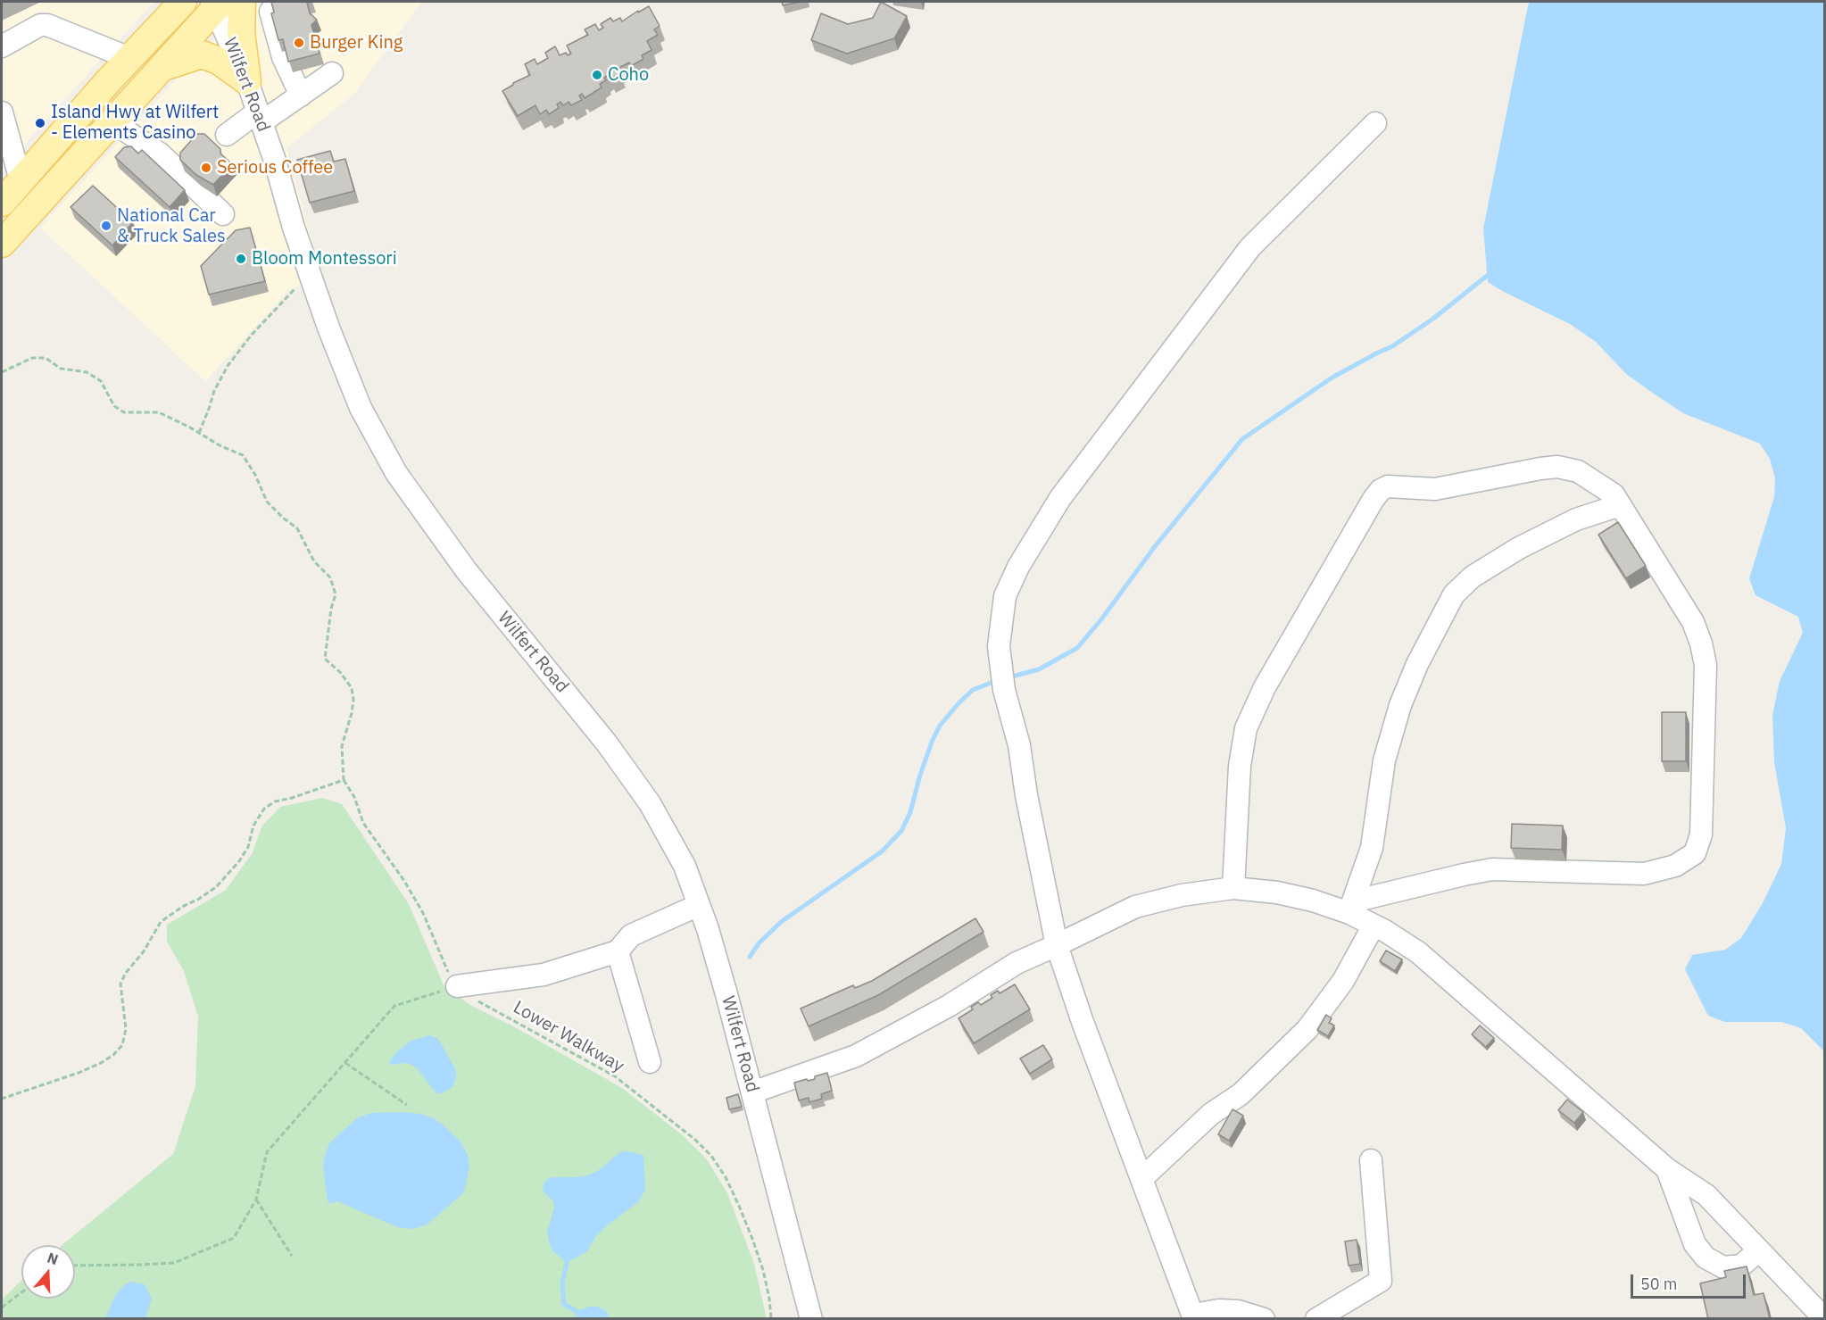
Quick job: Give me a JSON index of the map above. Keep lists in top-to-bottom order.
{
  "streets": {
    "street": ["Wilfert Road"],
    "path": ["Lower Walkway"]
  },
  "places": [
    "Burger King",
    "Coho",
    "Island Hwy at Wilfert - Elements Casino",
    "Serious Coffee",
    "National Car & Truck Sales",
    "Bloom Montessori"
  ],
  "scale_bar": "50 m",
  "north": "top"
}
